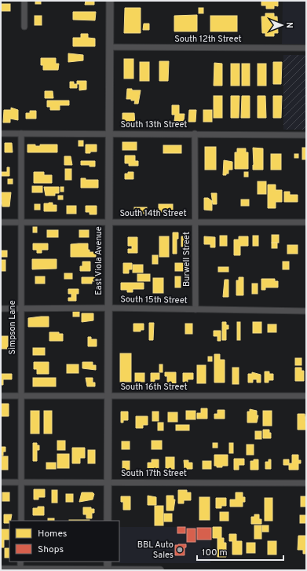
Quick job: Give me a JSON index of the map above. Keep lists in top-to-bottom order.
{
  "streets": {
    "street": [
      "South 12th Street",
      "South 13th Street",
      "South 14th Street",
      "Burwell Street",
      "East Viola Avenue",
      "South 15th Street",
      "Simpson Lane",
      "South 16th Street",
      "South 17th Street"
    ]
  },
  "crossings": [
    ["South 12th Street", "East Viola Avenue"],
    ["South 13th Street", "Burwell Street"],
    ["South 13th Street", "East Viola Avenue"],
    ["South 13th Street", "Simpson Lane"],
    ["South 14th Street", "Burwell Street"],
    ["South 14th Street", "East Viola Avenue"],
    ["South 14th Street", "Simpson Lane"],
    ["Burwell Street", "South 15th Street"],
    ["East Viola Avenue", "South 15th Street"],
    ["East Viola Avenue", "South 16th Street"],
    ["East Viola Avenue", "South 17th Street"],
    ["South 15th Street", "Simpson Lane"],
    ["Simpson Lane", "South 16th Street"],
    ["Simpson Lane", "South 17th Street"]
  ],
  "places": ["BBL Auto Sales"],
  "legend": ["Homes", "Shops"],
  "scale_bar": "100 m",
  "north": "right"
}
